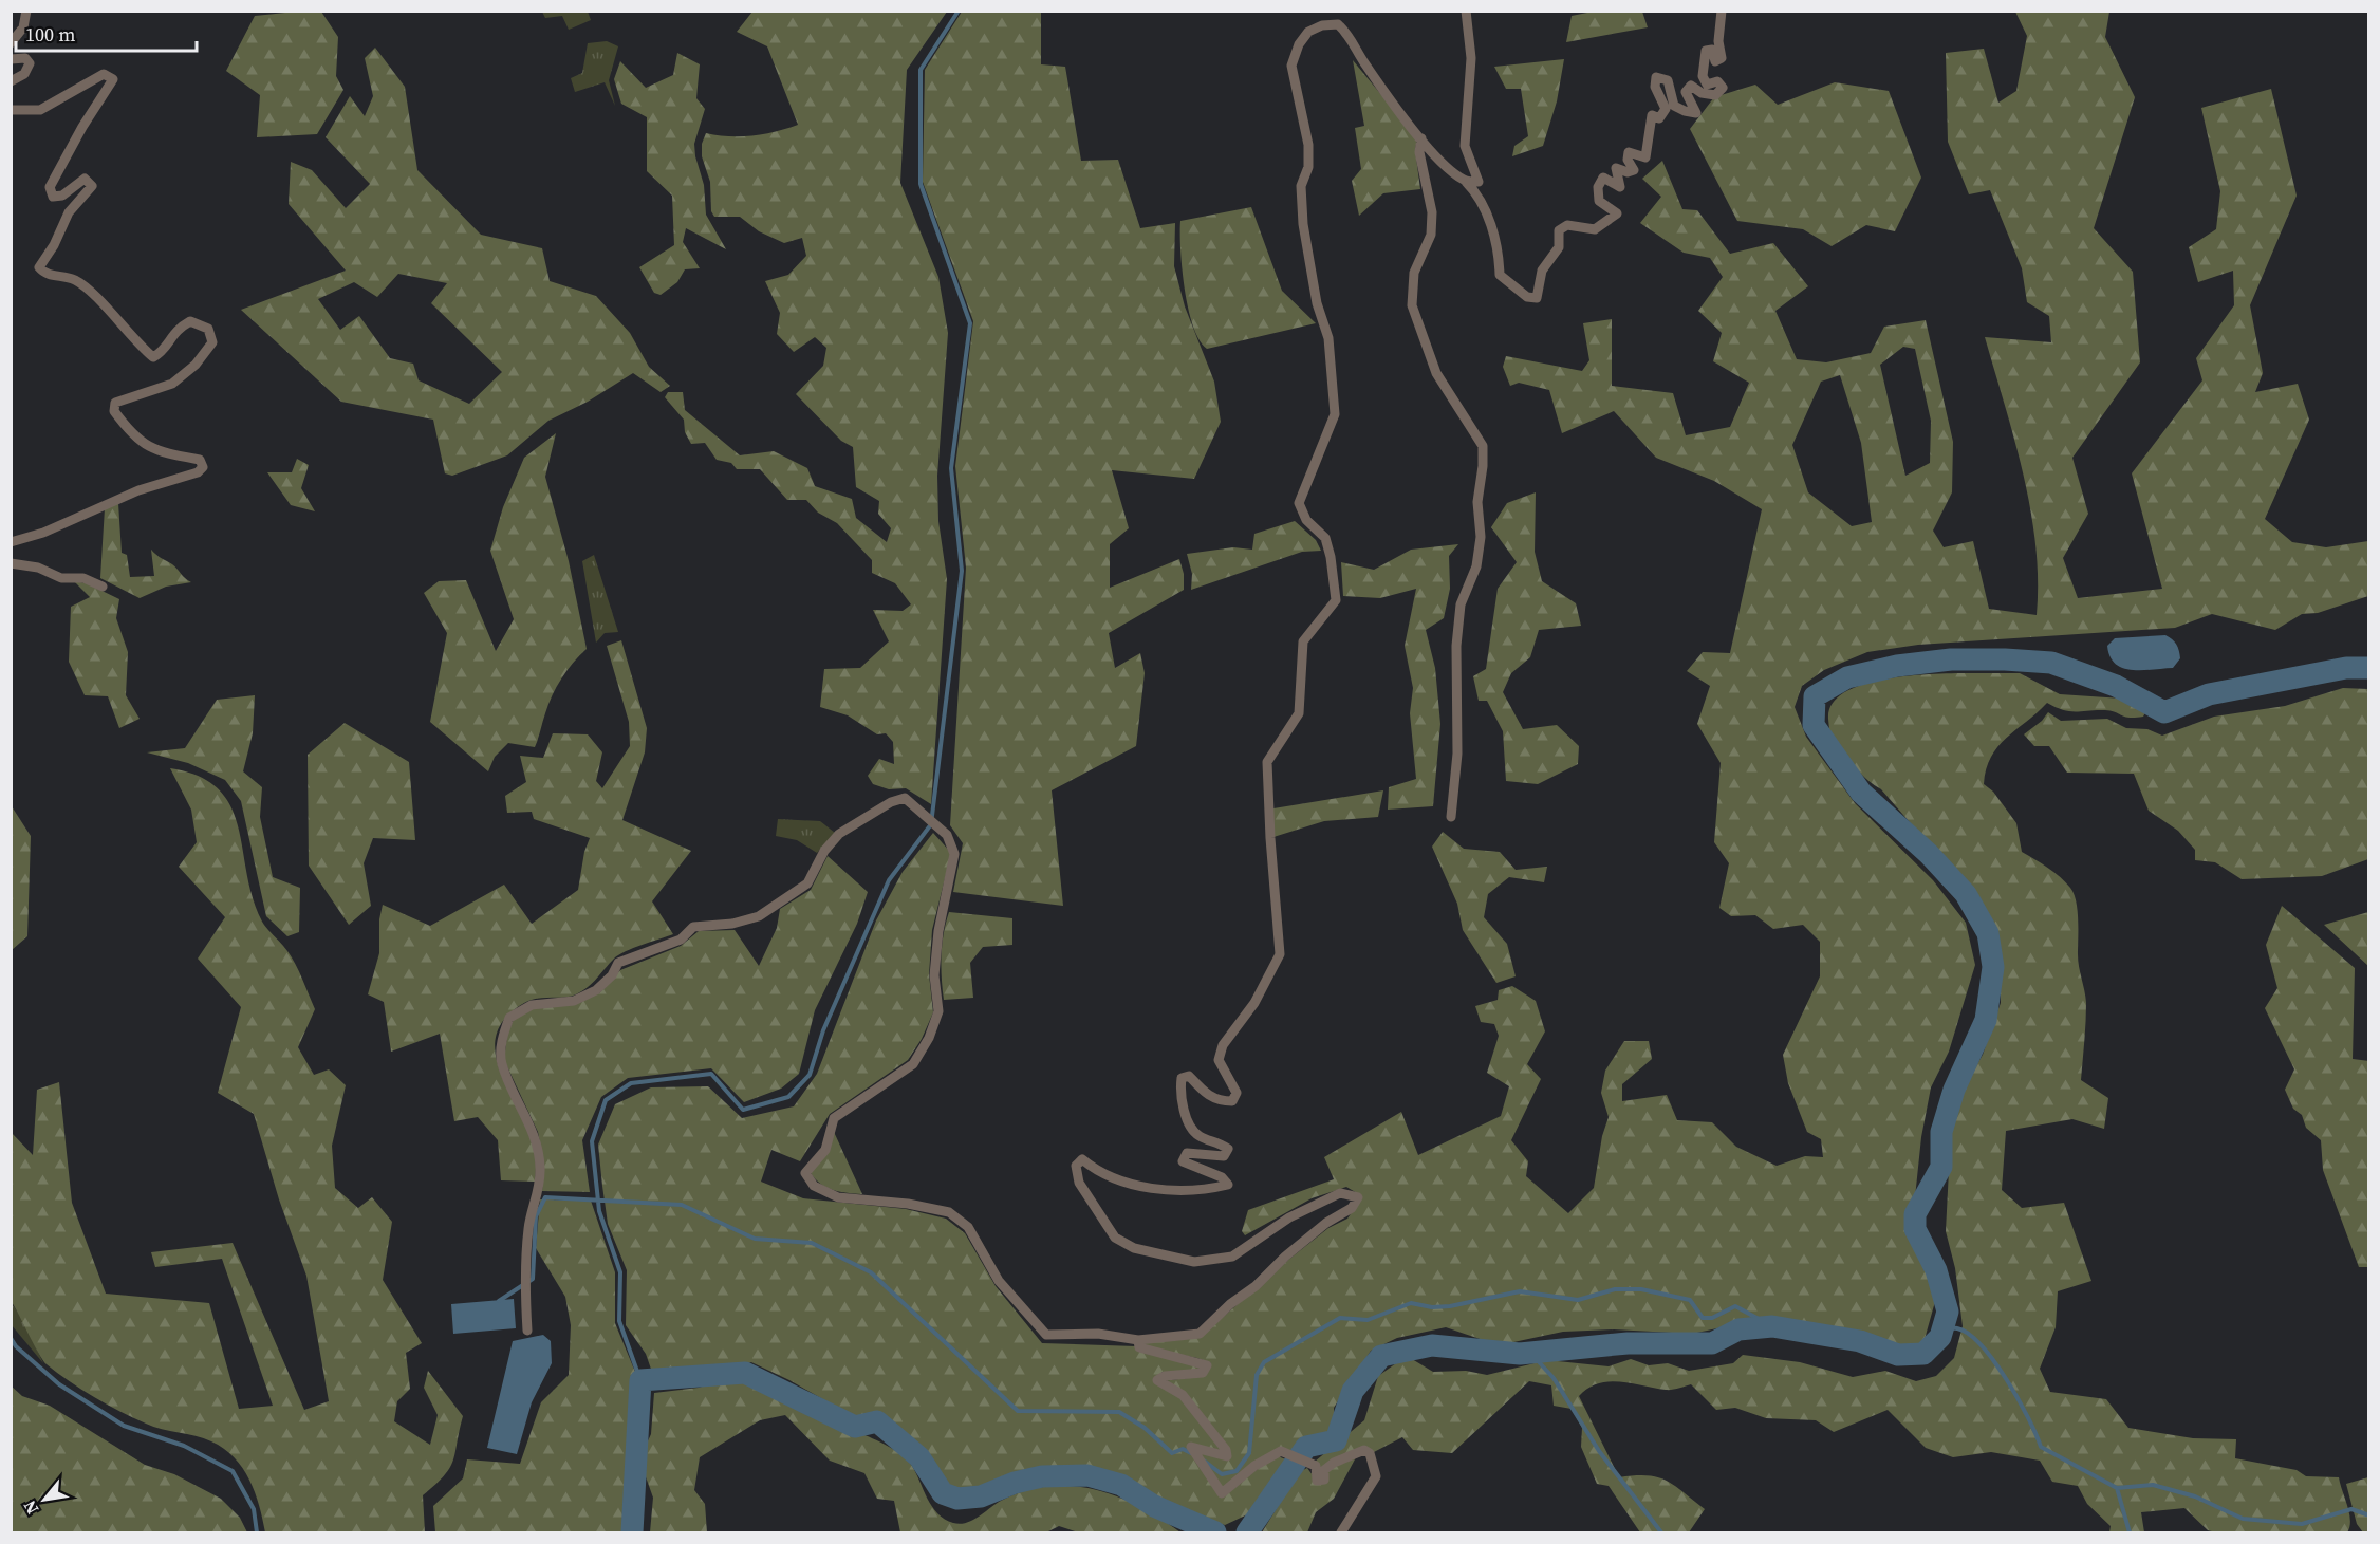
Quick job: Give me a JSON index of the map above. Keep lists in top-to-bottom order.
{
  "scale_bar": "100 m",
  "north": "bottom left"
}
